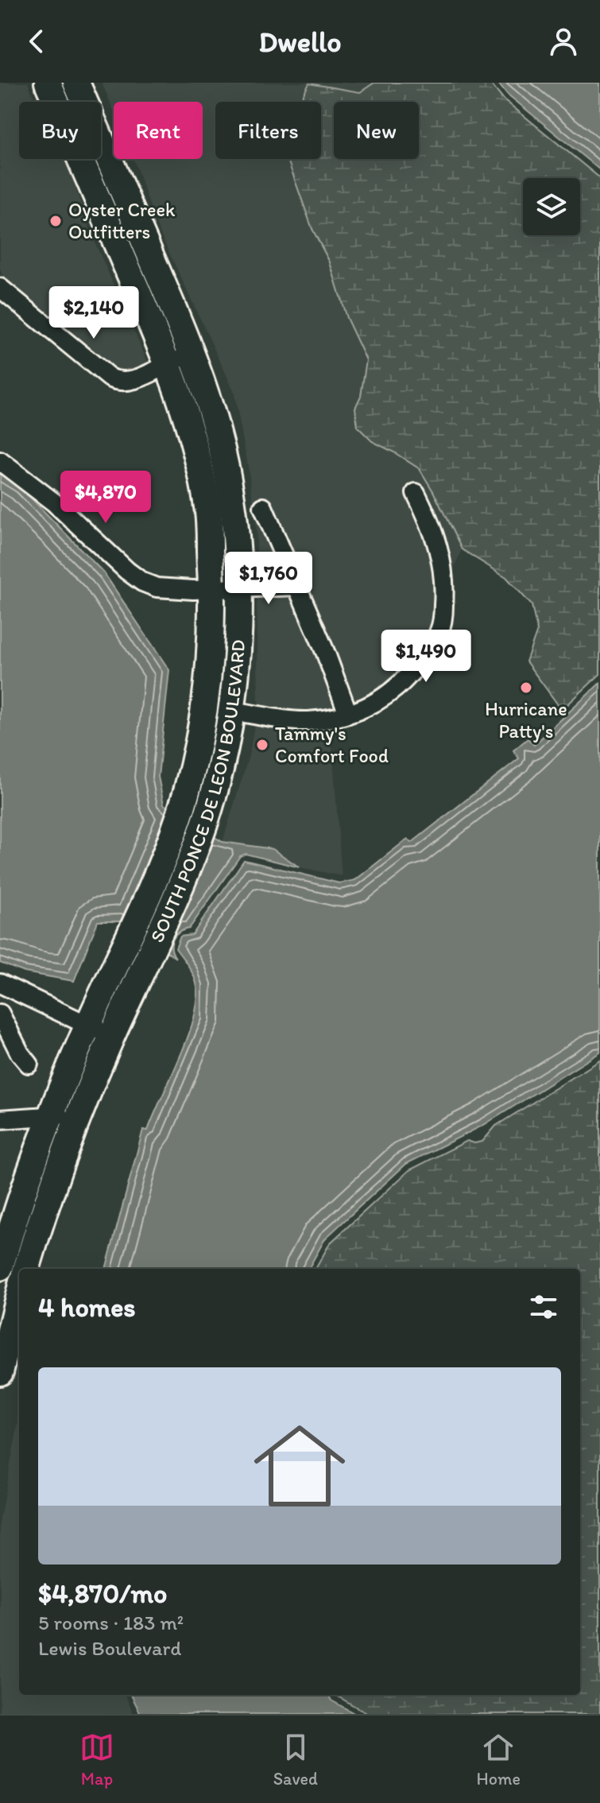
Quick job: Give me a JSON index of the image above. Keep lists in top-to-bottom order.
{
  "streets": {
    "highway": ["SOUTH PONCE DE LEON BOULEVARD"]
  },
  "places": ["Oyster Creek Outfitters", "Hurricane Patty's", "Tammy's Comfort Food"],
  "page": {
    "header": "Dwello",
    "chip": [
      "Buy",
      "Rent",
      "Filters",
      "New"
    ],
    "price": [
      "$2,140",
      "$4,870",
      "$1,760",
      "$1,490"
    ],
    "heading": "4 homes",
    "list": [
      {
        "name": "$4,870/mo",
        "note": "5 rooms · 183 m² · Lewis Boulevard"
      }
    ],
    "tabs": ["Map", "Saved", "Home"]
  }
}
